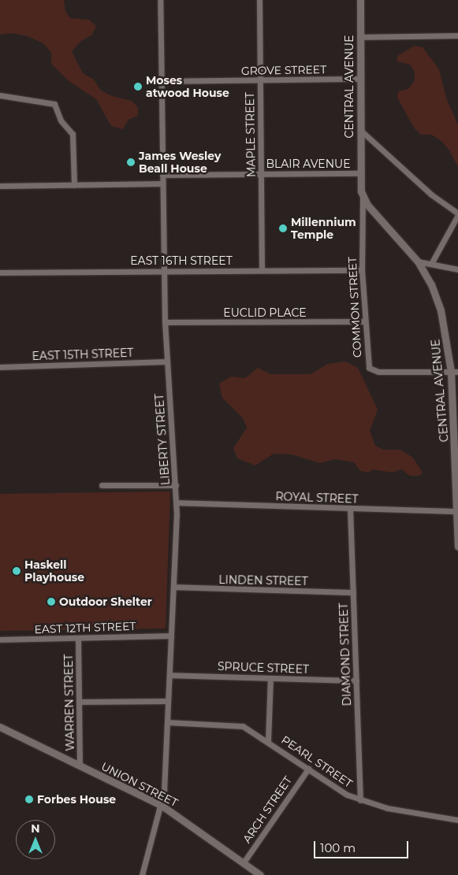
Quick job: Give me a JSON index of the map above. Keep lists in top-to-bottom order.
{
  "streets": {
    "street": [
      "GROVE STREET",
      "CENTRAL AVENUE",
      "MAPLE STREET",
      "BLAIR AVENUE",
      "EAST 16TH STREET",
      "COMMON STREET",
      "EUCLID PLACE",
      "EAST 15TH STREET",
      "LIBERTY STREET",
      "ROYAL STREET",
      "LINDEN STREET",
      "EAST 12TH STREET",
      "DIAMOND STREET",
      "SPRUCE STREET",
      "WARREN STREET",
      "PEARL STREET",
      "UNION STREET",
      "ARCH STREET"
    ]
  },
  "crossings": [
    ["GROVE STREET", "CENTRAL AVENUE"],
    ["GROVE STREET", "MAPLE STREET"],
    ["GROVE STREET", "LIBERTY STREET"],
    ["CENTRAL AVENUE", "BLAIR AVENUE"],
    ["CENTRAL AVENUE", "COMMON STREET"],
    ["CENTRAL AVENUE", "ROYAL STREET"],
    ["MAPLE STREET", "BLAIR AVENUE"],
    ["MAPLE STREET", "EAST 16TH STREET"],
    ["BLAIR AVENUE", "LIBERTY STREET"],
    ["EAST 16TH STREET", "COMMON STREET"],
    ["EAST 16TH STREET", "LIBERTY STREET"],
    ["COMMON STREET", "EUCLID PLACE"],
    ["EUCLID PLACE", "LIBERTY STREET"],
    ["EAST 15TH STREET", "LIBERTY STREET"],
    ["LIBERTY STREET", "ROYAL STREET"],
    ["LIBERTY STREET", "LINDEN STREET"],
    ["LIBERTY STREET", "EAST 12TH STREET"],
    ["LIBERTY STREET", "SPRUCE STREET"],
    ["LIBERTY STREET", "PEARL STREET"],
    ["LIBERTY STREET", "UNION STREET"],
    ["ROYAL STREET", "DIAMOND STREET"],
    ["LINDEN STREET", "DIAMOND STREET"],
    ["EAST 12TH STREET", "WARREN STREET"],
    ["DIAMOND STREET", "SPRUCE STREET"],
    ["DIAMOND STREET", "PEARL STREET"],
    ["WARREN STREET", "UNION STREET"],
    ["PEARL STREET", "ARCH STREET"],
    ["UNION STREET", "ARCH STREET"]
  ],
  "places": [
    "Moses atwood House",
    "James Wesley Beall House",
    "Millennium Temple",
    "Haskell Playhouse",
    "Outdoor Shelter",
    "Forbes House"
  ],
  "scale_bar": "100 m",
  "north": "top"
}
